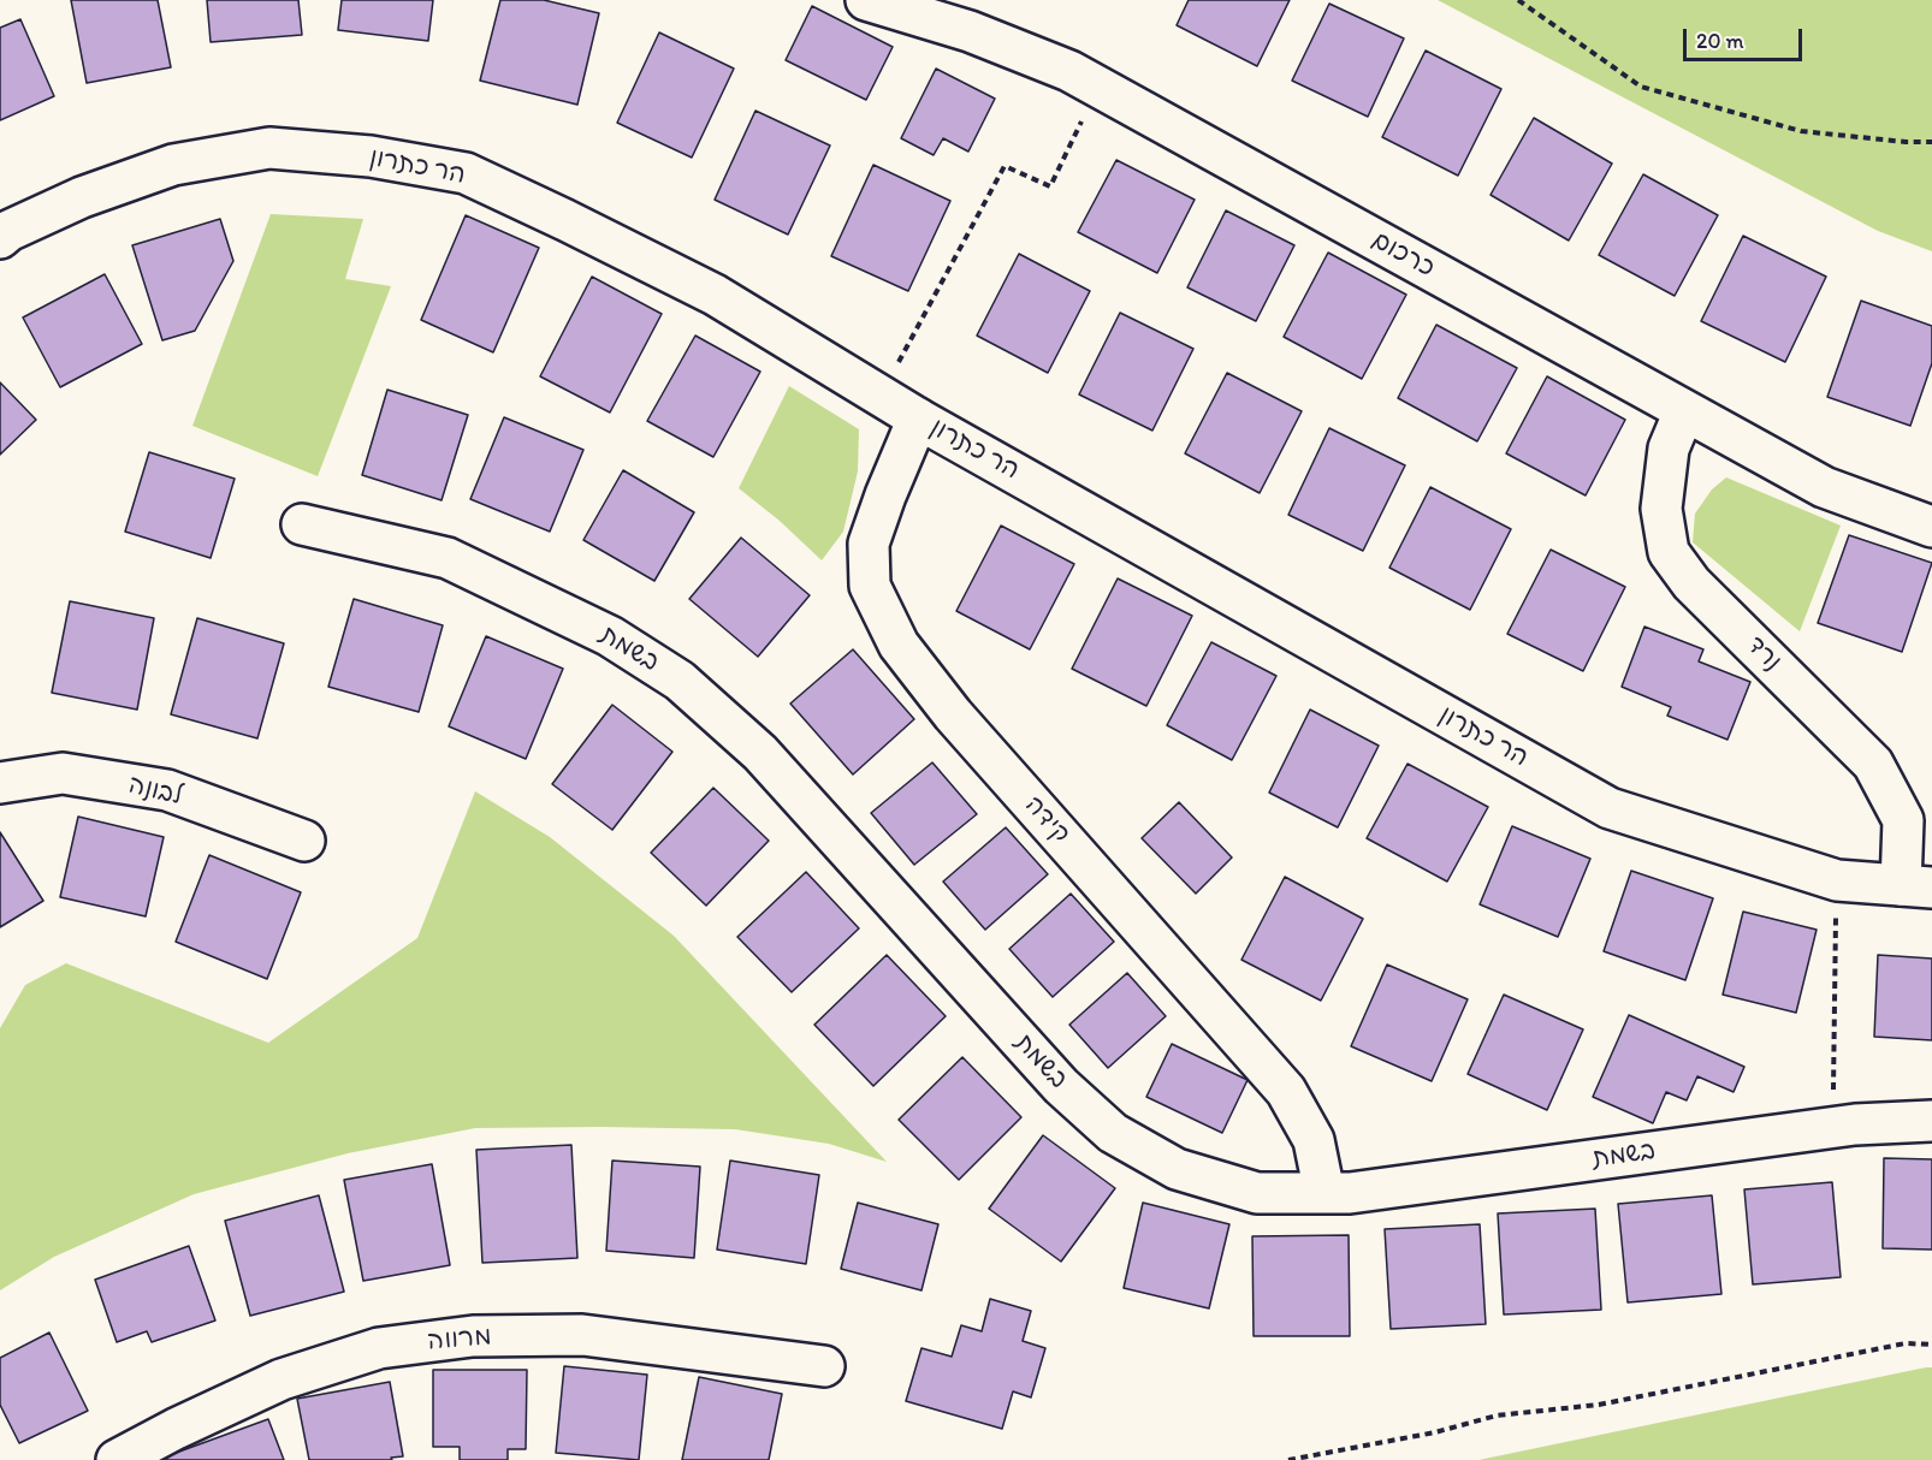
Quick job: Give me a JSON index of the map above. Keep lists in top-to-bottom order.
{
  "streets": {
    "street": [
      "הר כתרון",
      "כרכום",
      "בשמת",
      "נרד",
      "לבונה",
      "קידה",
      "מרווה"
    ]
  },
  "crossings": [
    ["הר כתרון", "נרד"],
    ["הר כתרון", "קידה"],
    ["כרכום", "נרד"],
    ["בשמת", "קידה"]
  ],
  "scale_bar": "20 m"
}
